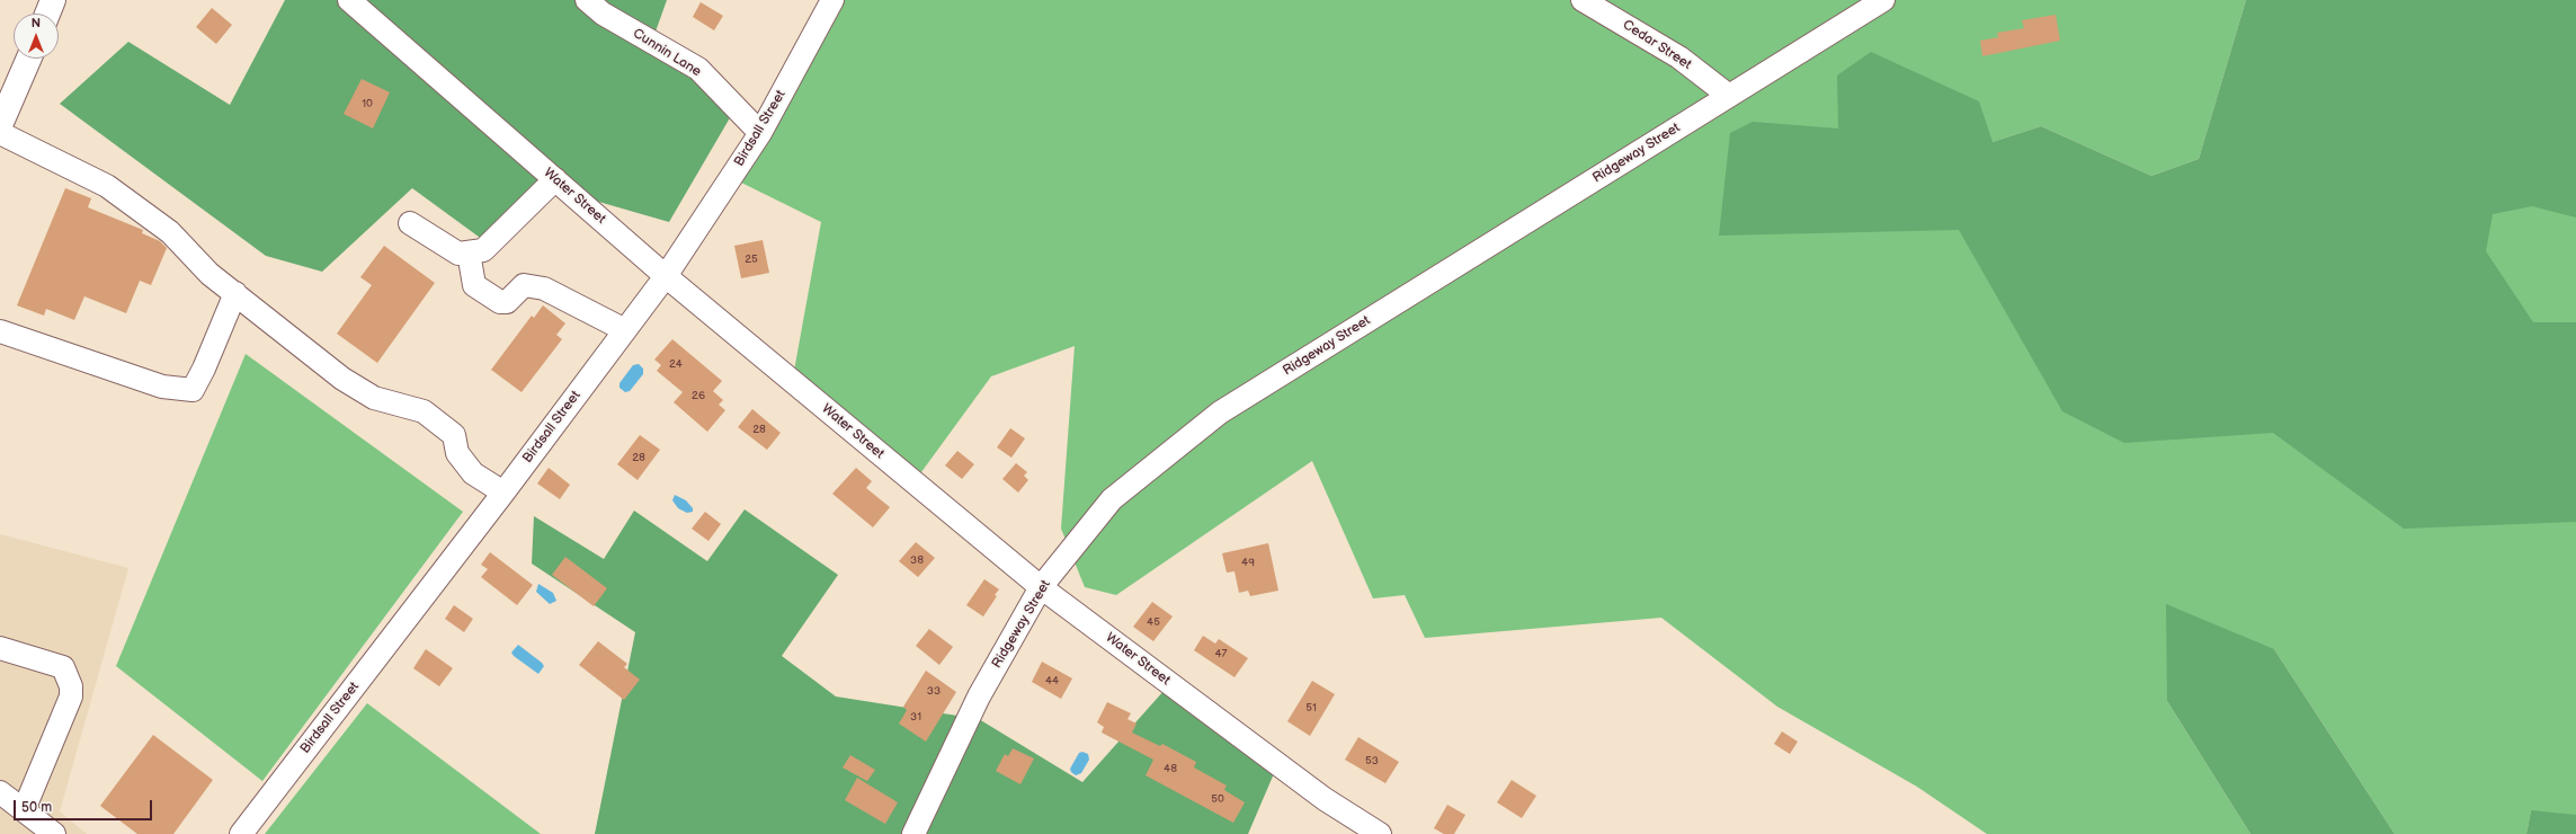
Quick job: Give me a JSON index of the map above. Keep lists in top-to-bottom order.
{
  "streets": {
    "street": [
      "Cedar Street",
      "Cunnin Lane",
      "Birdsall Street",
      "Ridgeway Street",
      "Water Street"
    ]
  },
  "crossings": [
    ["Cedar Street", "Ridgeway Street"],
    ["Cunnin Lane", "Birdsall Street"],
    ["Birdsall Street", "Water Street"],
    ["Ridgeway Street", "Water Street"]
  ],
  "house_numbers": [
    "10",
    "25",
    "24",
    "26",
    "28",
    "28",
    "38",
    "49",
    "45",
    "47",
    "44",
    "33",
    "51",
    "31",
    "53",
    "48",
    "50"
  ],
  "scale_bar": "50 m",
  "north": "top"
}
